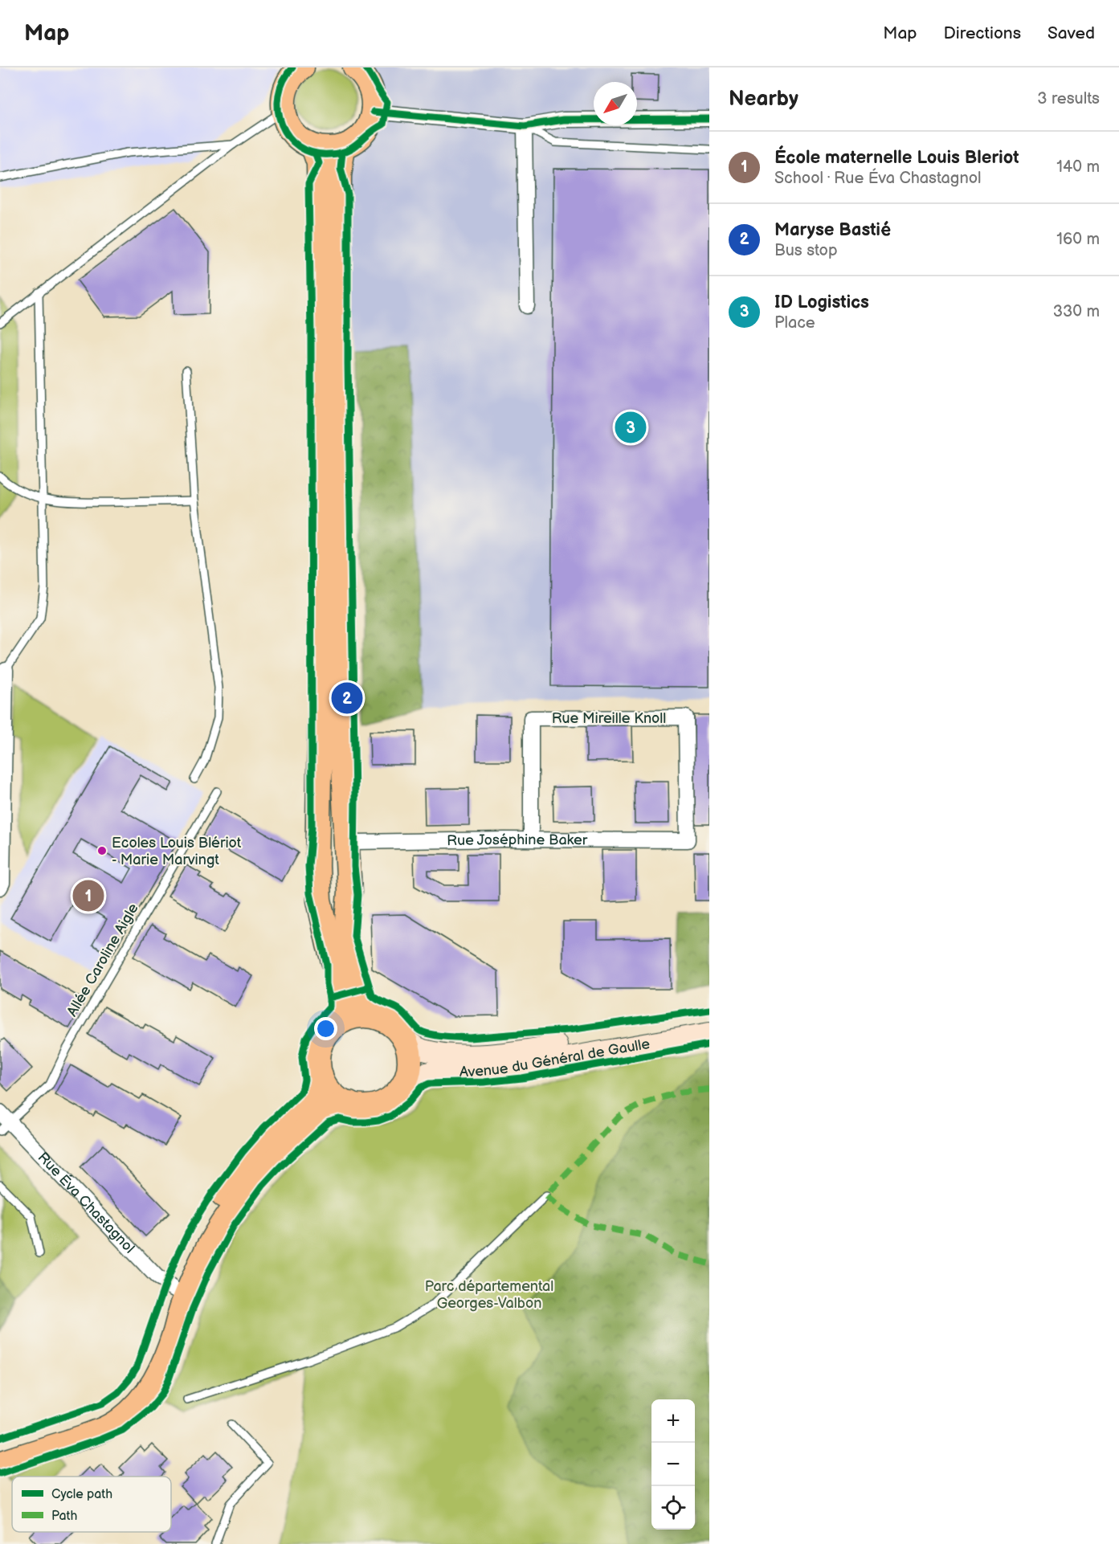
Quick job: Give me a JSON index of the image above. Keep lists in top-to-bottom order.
{
  "streets": {
    "main road": ["Avenue du Général de Gaulle"],
    "street": ["Rue Mireille Knoll", "Rue Joséphine Baker", "Rue Éva Chastagnol"],
    "lane": ["Allée Caroline Aigle"]
  },
  "crossings": [
    ["Rue Mireille Knoll", "Rue Joséphine Baker"],
    ["Allée Caroline Aigle", "Rue Éva Chastagnol"]
  ],
  "parks": ["Parc départemental Georges-Valbon"],
  "places": ["Ecoles Louis Blériot - Marie Marvingt"],
  "legend": ["Cycle path", "Path"],
  "north": "bottom left",
  "page": {
    "header": "Map",
    "nav": ["Map", "Directions", "Saved"],
    "heading": ["Nearby", "3 results"],
    "list": [
      {
        "mark": "1",
        "name": "École maternelle Louis Bleriot",
        "note": "School · Rue Éva Chastagnol",
        "value": "140 m"
      },
      {
        "mark": "2",
        "name": "Maryse Bastié",
        "note": "Bus stop",
        "value": "160 m"
      },
      {
        "mark": "3",
        "name": "ID Logistics",
        "note": "Place",
        "value": "330 m"
      }
    ],
    "pins": ["3", "2", "1"],
    "map_buttons": ["+", "−"]
  }
}
